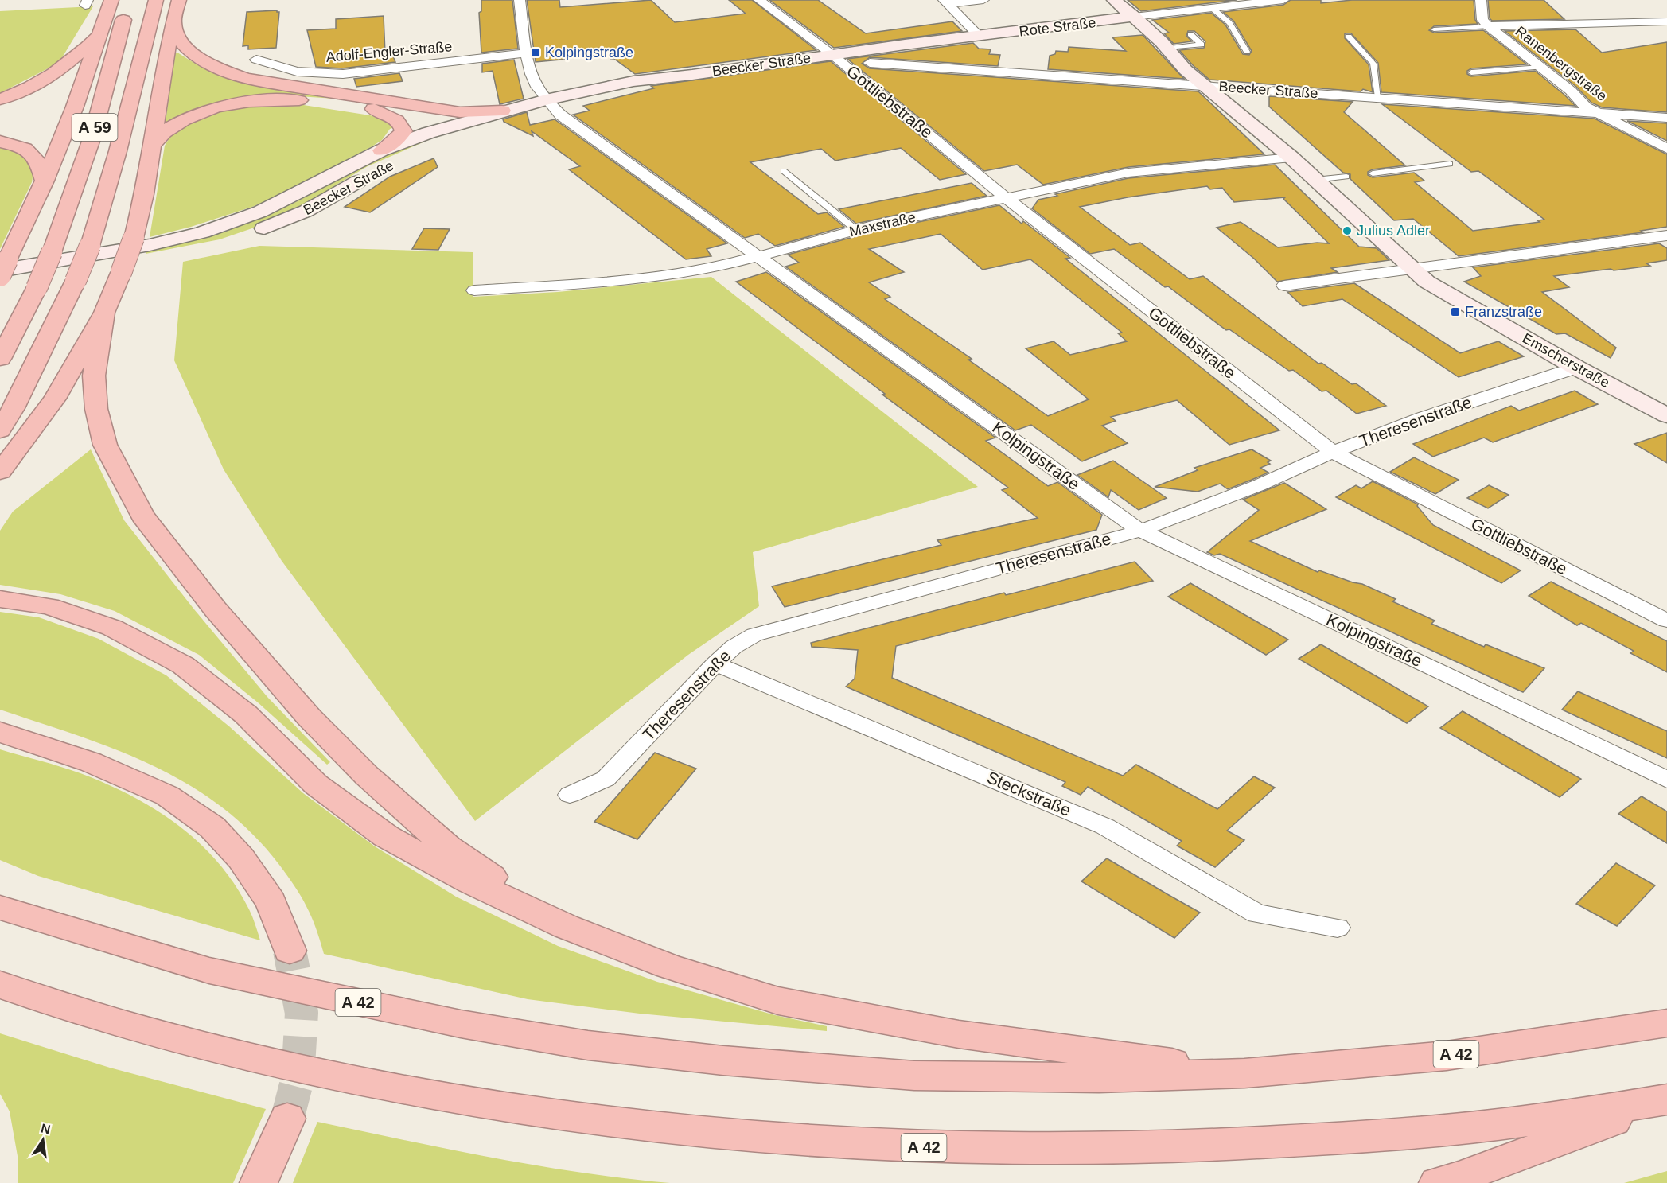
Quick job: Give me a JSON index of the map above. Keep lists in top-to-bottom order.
{
  "streets": {
    "highway": ["A 59", "A 42"],
    "street": [
      "Rote Straße",
      "Adolf-Engler-Straße",
      "Ranenbergstraße",
      "Beecker Straße",
      "Gottliebstraße",
      "Maxstraße",
      "Emscherstraße",
      "Theresenstraße",
      "Kolpingstraße",
      "Steckstraße"
    ]
  },
  "crossings": [
    ["Rote Straße", "Beecker Straße"],
    ["Rote Straße", "Gottliebstraße"],
    ["Rote Straße", "Emscherstraße"],
    ["Adolf-Engler-Straße", "Kolpingstraße"],
    ["Ranenbergstraße", "Beecker Straße"],
    ["Beecker Straße", "Gottliebstraße"],
    ["Beecker Straße", "Emscherstraße"],
    ["Beecker Straße", "Kolpingstraße"],
    ["Gottliebstraße", "Maxstraße"],
    ["Gottliebstraße", "Theresenstraße"],
    ["Maxstraße", "Emscherstraße"],
    ["Maxstraße", "Kolpingstraße"],
    ["Emscherstraße", "Theresenstraße"],
    ["Theresenstraße", "Kolpingstraße"],
    ["Theresenstraße", "Steckstraße"]
  ],
  "places": {
    "transit": ["Kolpingstraße", "Franzstraße"],
    "other": ["Julius Adler"]
  },
  "north": "top"
}
